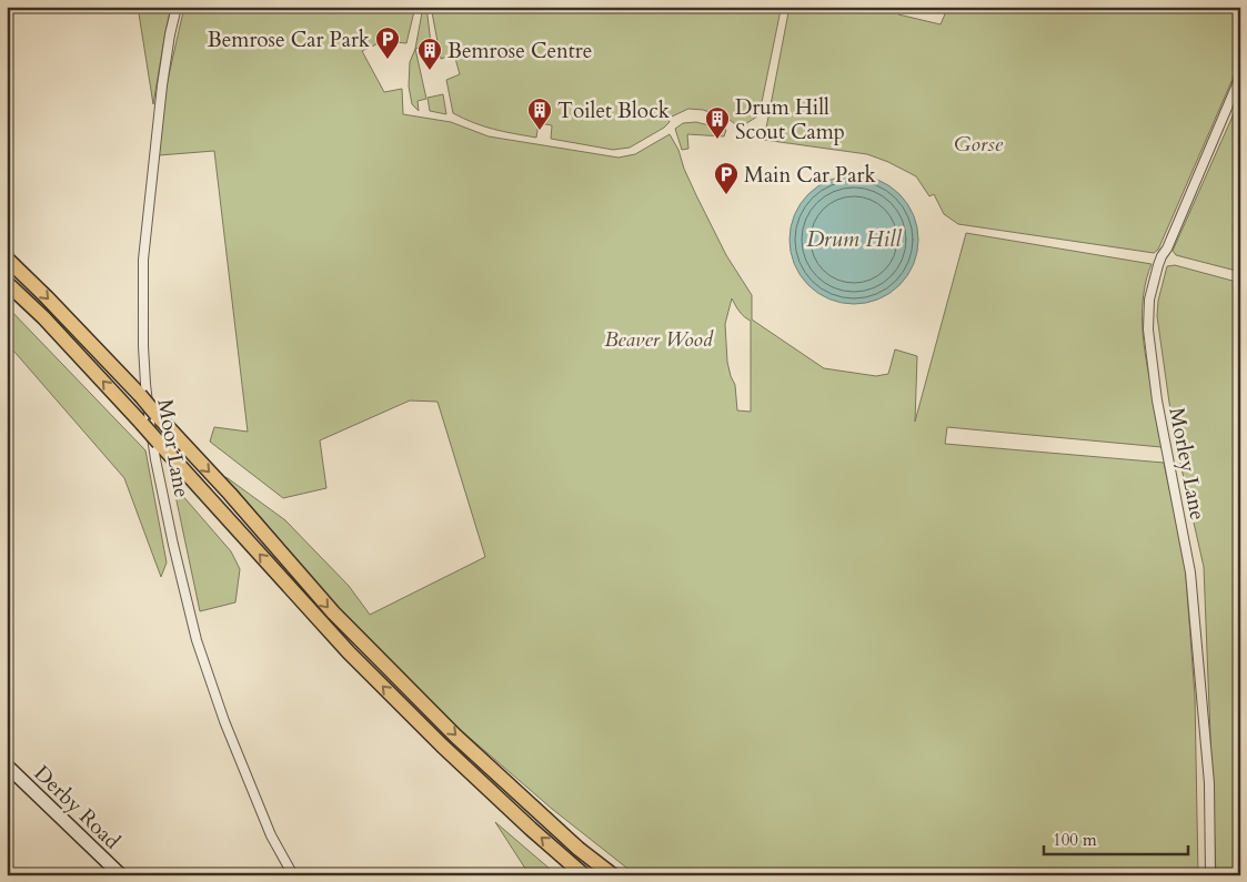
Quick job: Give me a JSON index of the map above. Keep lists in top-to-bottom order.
{
  "streets": {
    "main road": ["Derby Road"],
    "street": ["Moor Lane", "Morley Lane"]
  },
  "water": ["Drum Hill"],
  "parks": ["Gorse", "Beaver Wood"],
  "places": {
    "parking": ["Bemrose Car Park", "Main Car Park"],
    "building": ["Bemrose Centre", "Toilet Block", "Drum Hill Scout Camp"]
  },
  "scale_bar": "100 m"
}
